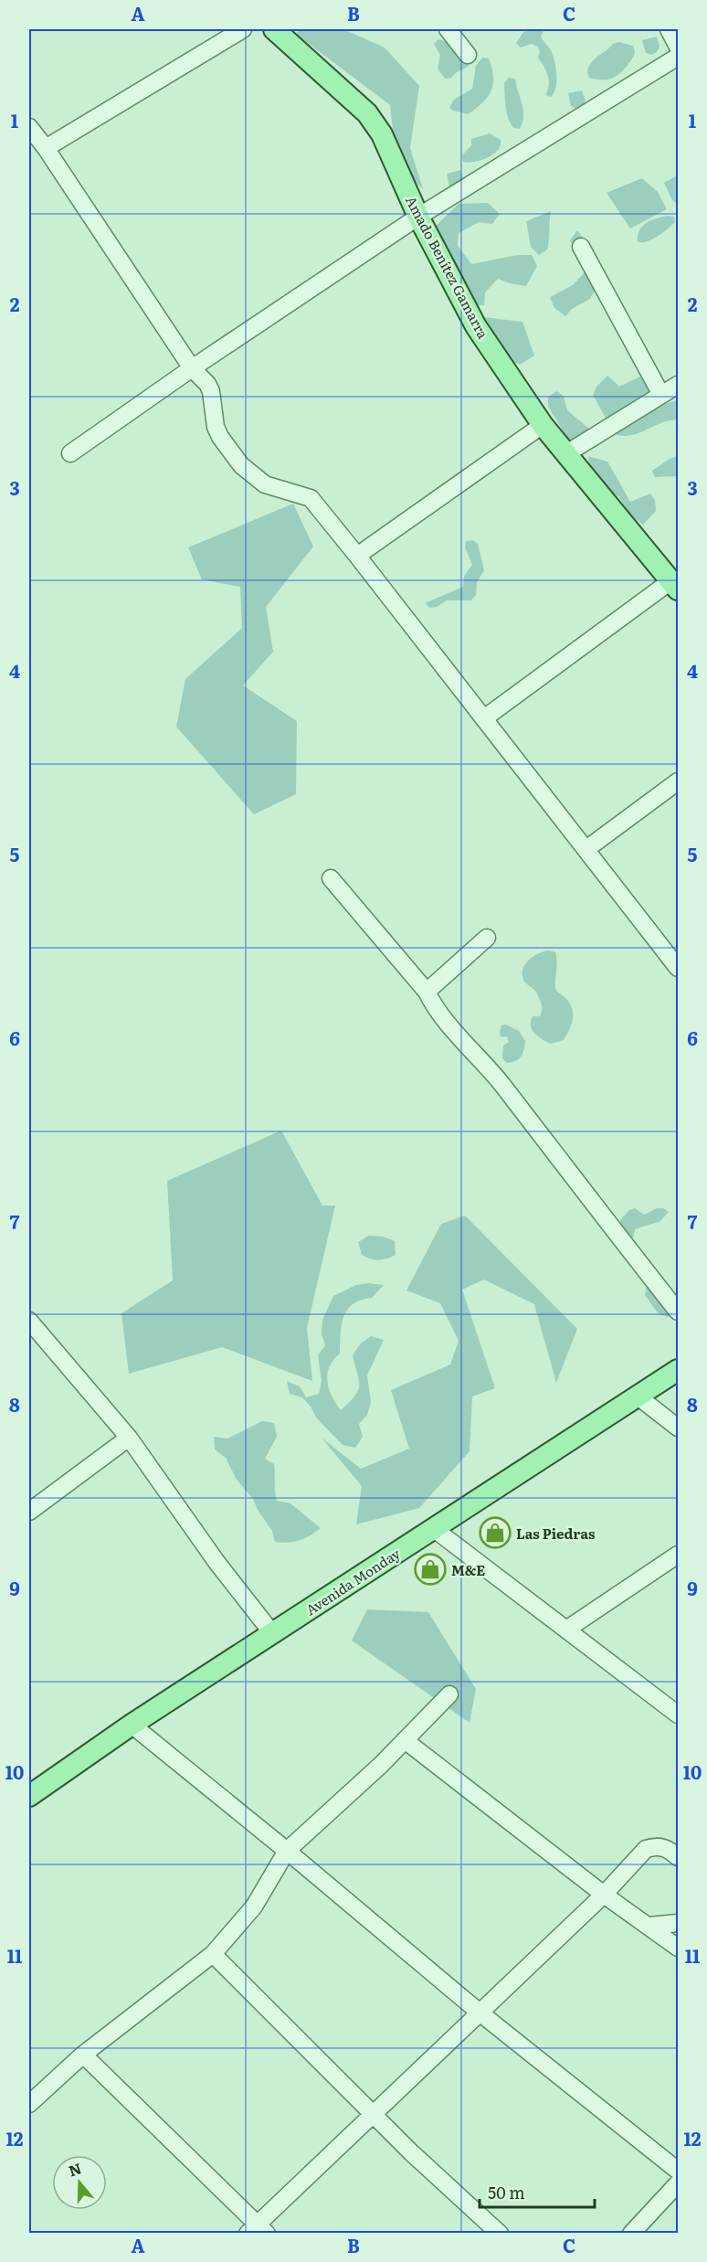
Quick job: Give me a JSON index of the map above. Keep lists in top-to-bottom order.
{
  "streets": {
    "main road": ["Amado Benítez Gamarra", "Avenida Monday"]
  },
  "places": {
    "shop": ["Las Piedras", "M&E"]
  },
  "scale_bar": "50 m",
  "north": "top",
  "grid": {
    "columns": ["A", "B", "C"],
    "rows": [
      "1",
      "2",
      "3",
      "4",
      "5",
      "6",
      "7",
      "8",
      "9",
      "10",
      "11",
      "12"
    ]
  }
}
